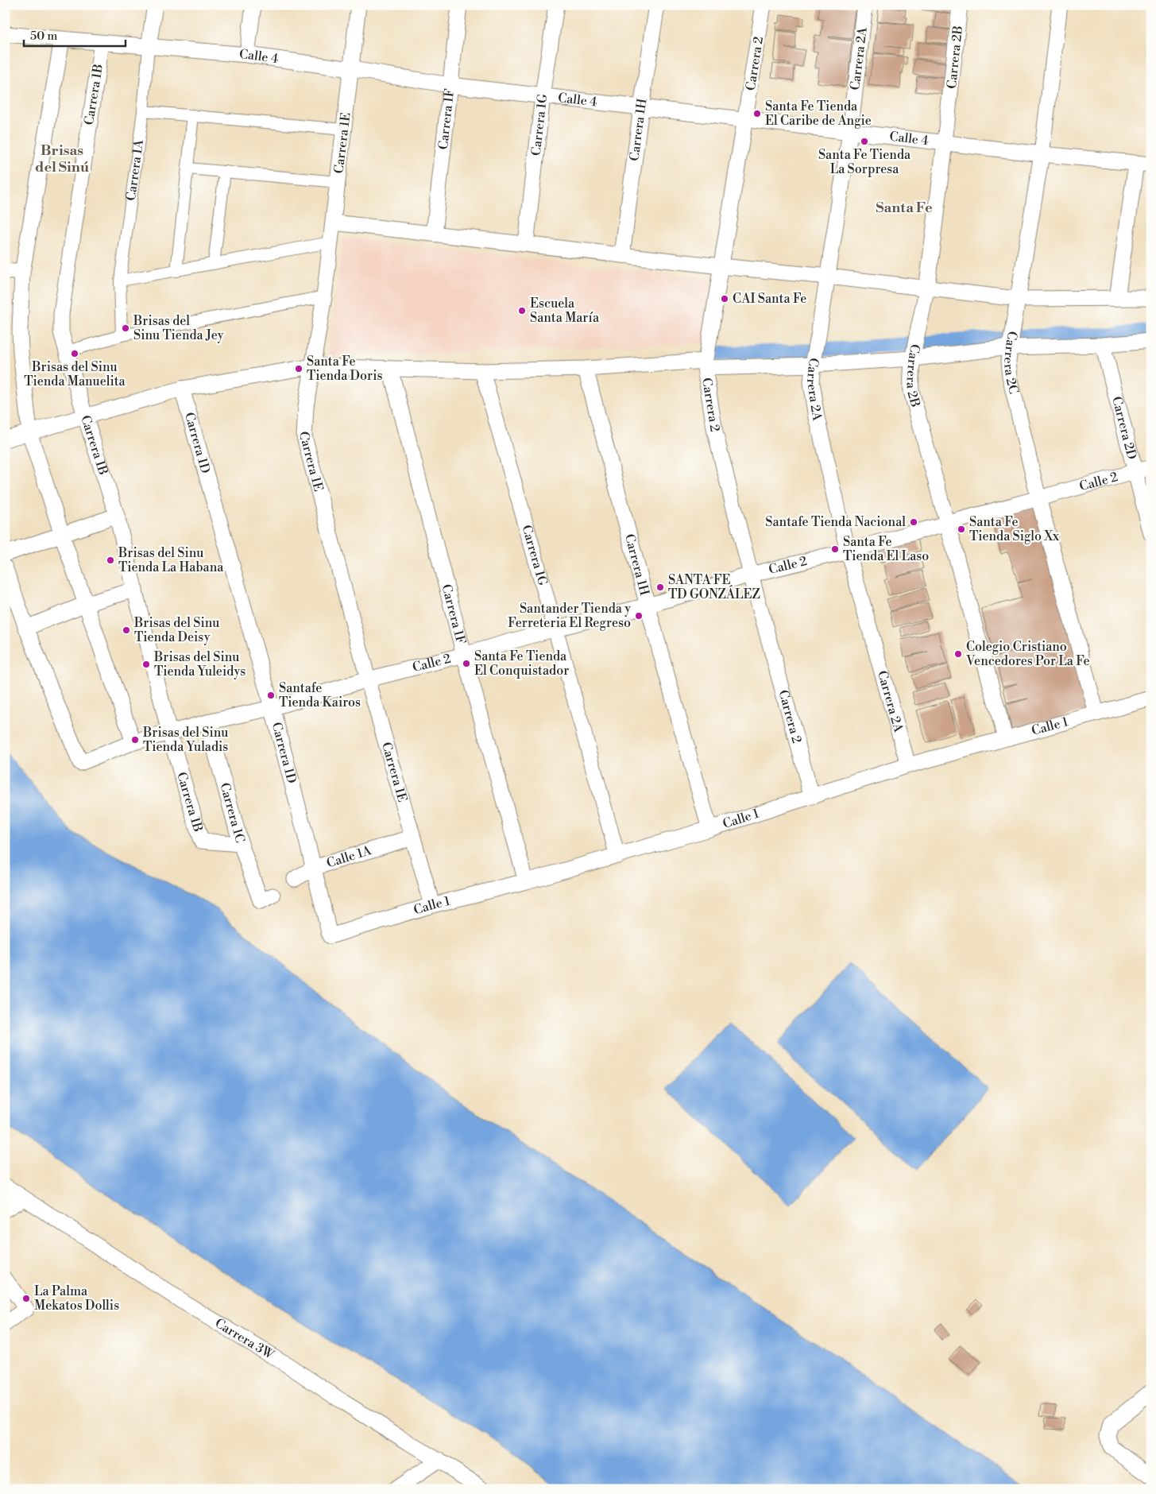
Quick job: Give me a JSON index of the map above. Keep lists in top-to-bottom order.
{
  "streets": {
    "street": [
      "Calle 4",
      "Carrera 2B",
      "Carrera 2A",
      "Carrera 2",
      "Carrera 1B",
      "Carrera 1F",
      "Carrera 1G",
      "Carrera 1H",
      "Carrera 1E",
      "Carrera 1A",
      "Carrera 2C",
      "Carrera 2D",
      "Carrera 1D",
      "Calle 2",
      "Calle 1",
      "Carrera 1C",
      "Calle 1A",
      "Carrera 3W"
    ]
  },
  "crossings": [
    ["Calle 4", "Carrera 2B"],
    ["Calle 4", "Carrera 2A"],
    ["Calle 4", "Carrera 2"],
    ["Calle 4", "Carrera 1B"],
    ["Calle 4", "Carrera 1F"],
    ["Calle 4", "Carrera 1G"],
    ["Calle 4", "Carrera 1H"],
    ["Calle 4", "Carrera 1E"],
    ["Calle 4", "Carrera 1A"],
    ["Calle 4", "Carrera 2C"],
    ["Carrera 2B", "Calle 2"],
    ["Carrera 2B", "Calle 1"],
    ["Carrera 2A", "Calle 2"],
    ["Carrera 2A", "Calle 1"],
    ["Carrera 2", "Calle 2"],
    ["Carrera 2", "Calle 1"],
    ["Carrera 1B", "Calle 2"],
    ["Carrera 1B", "Carrera 1C"],
    ["Carrera 1F", "Calle 2"],
    ["Carrera 1F", "Calle 1"],
    ["Carrera 1G", "Calle 2"],
    ["Carrera 1G", "Calle 1"],
    ["Carrera 1H", "Calle 2"],
    ["Carrera 1H", "Calle 1"],
    ["Carrera 1E", "Calle 2"],
    ["Carrera 1E", "Calle 1"],
    ["Carrera 2C", "Calle 2"],
    ["Carrera 2C", "Calle 1"],
    ["Carrera 2D", "Calle 2"],
    ["Carrera 1D", "Calle 2"],
    ["Carrera 1D", "Calle 1"],
    ["Carrera 1D", "Calle 1A"],
    ["Calle 2", "Carrera 1C"]
  ],
  "districts": ["Brisas del Sinú", "Santa Fe"],
  "places": [
    "Santa Fe Tienda El Caribe de Angie",
    "Santa Fe Tienda La Sorpresa",
    "CAI Santa Fe",
    "Escuela Santa María",
    "Brisas del Sinu Tienda Jey",
    "Brisas del Sinu Tienda Manuelita",
    "Santa Fe Tienda Doris",
    "Santafe Tienda Nacional",
    "Santa Fe Tienda Siglo Xx",
    "Santa Fe Tienda El Laso",
    "Brisas del Sinu Tienda La Habana",
    "SANTA FE TD GONZÁLEZ",
    "Santander Tienda y Ferreteria El Regreso",
    "Brisas del Sinu Tienda Deisy",
    "Colegio Cristiano Vencedores Por La Fe",
    "Santa Fe Tienda El Conquistador",
    "Brisas del Sinu Tienda Yuleidys",
    "Santafe Tienda Kairos",
    "Brisas del Sinu Tienda Yuladis",
    "La Palma Mekatos Dollis"
  ],
  "scale_bar": "50 m"
}
